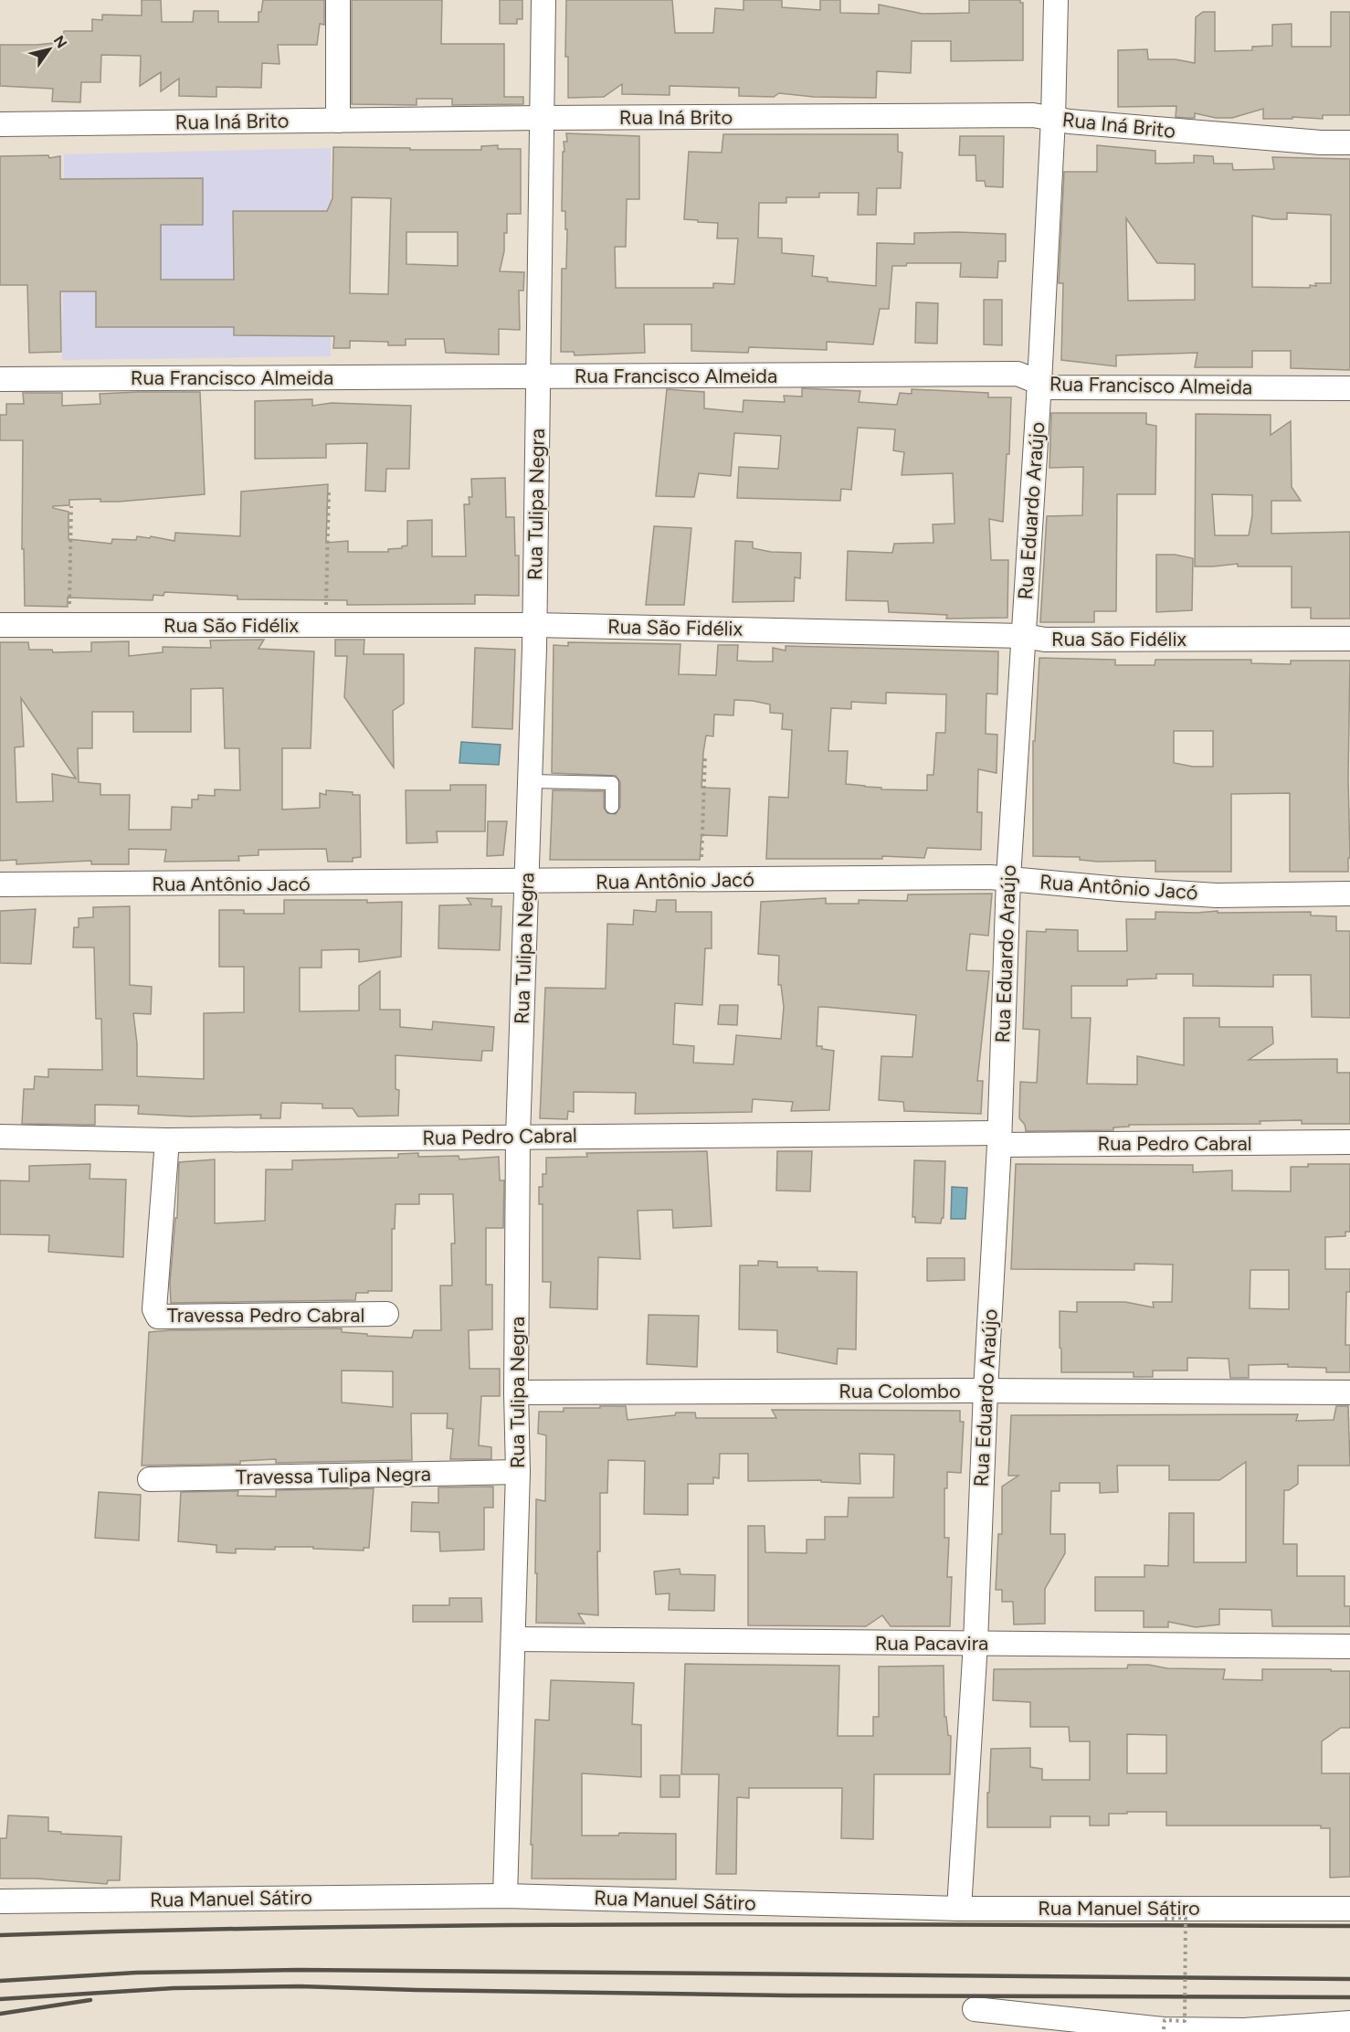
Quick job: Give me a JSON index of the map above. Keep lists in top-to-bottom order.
{
  "streets": {
    "street": [
      "Rua Iná Brito",
      "Rua Francisco Almeida",
      "Rua Tulipa Negra",
      "Rua Eduardo Araújo",
      "Rua São Fidélix",
      "Rua Antônio Jacó",
      "Rua Pedro Cabral",
      "Travessa Pedro Cabral",
      "Rua Colombo",
      "Travessa Tulipa Negra",
      "Rua Pacavira",
      "Rua Manuel Sátiro"
    ]
  },
  "crossings": [
    ["Rua Iná Brito", "Rua Tulipa Negra"],
    ["Rua Iná Brito", "Rua Eduardo Araújo"],
    ["Rua Francisco Almeida", "Rua Tulipa Negra"],
    ["Rua Francisco Almeida", "Rua Eduardo Araújo"],
    ["Rua Tulipa Negra", "Rua São Fidélix"],
    ["Rua Tulipa Negra", "Rua Antônio Jacó"],
    ["Rua Tulipa Negra", "Rua Pedro Cabral"],
    ["Rua Tulipa Negra", "Rua Colombo"],
    ["Rua Tulipa Negra", "Travessa Tulipa Negra"],
    ["Rua Tulipa Negra", "Rua Pacavira"],
    ["Rua Tulipa Negra", "Rua Manuel Sátiro"],
    ["Rua Eduardo Araújo", "Rua São Fidélix"],
    ["Rua Eduardo Araújo", "Rua Antônio Jacó"],
    ["Rua Eduardo Araújo", "Rua Pedro Cabral"],
    ["Rua Eduardo Araújo", "Rua Colombo"],
    ["Rua Eduardo Araújo", "Rua Pacavira"],
    ["Rua Eduardo Araújo", "Rua Manuel Sátiro"],
    ["Rua Pedro Cabral", "Travessa Pedro Cabral"]
  ],
  "north": "top right"
}
